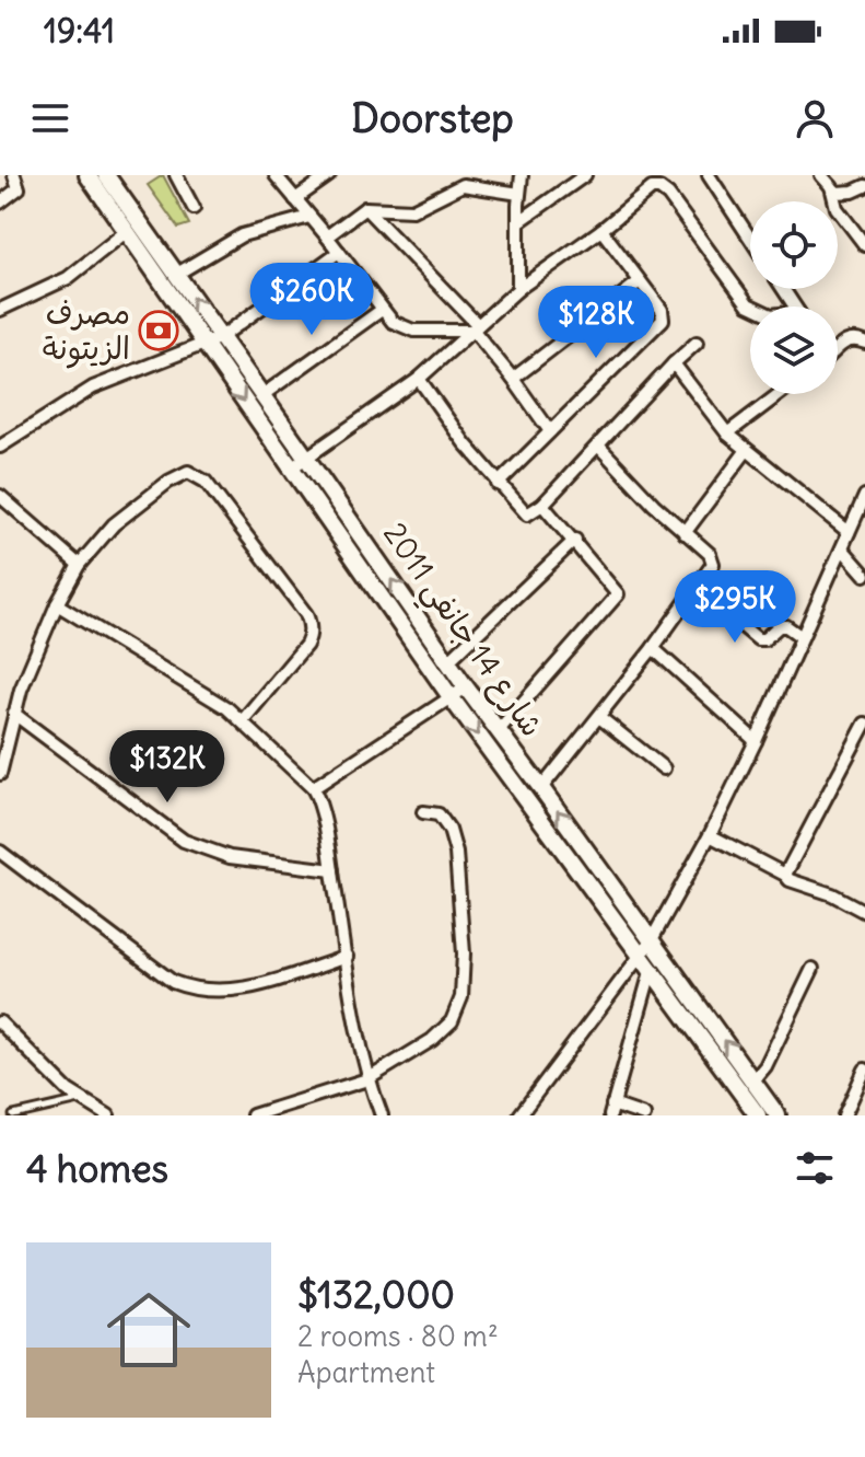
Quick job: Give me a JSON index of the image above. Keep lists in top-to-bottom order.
{
  "streets": {
    "main road": ["شارع 14 جانفي 2011"]
  },
  "places": {
    "bank": ["مصرف الزيتونة"]
  },
  "page": {
    "status": "19:41",
    "header": "Doorstep",
    "price": [
      "$260K",
      "$128K",
      "$295K",
      "$132K"
    ],
    "heading": "4 homes",
    "list": [
      {
        "name": "$132,000",
        "note": "2 rooms · 80 m² · Apartment"
      }
    ]
  }
}
